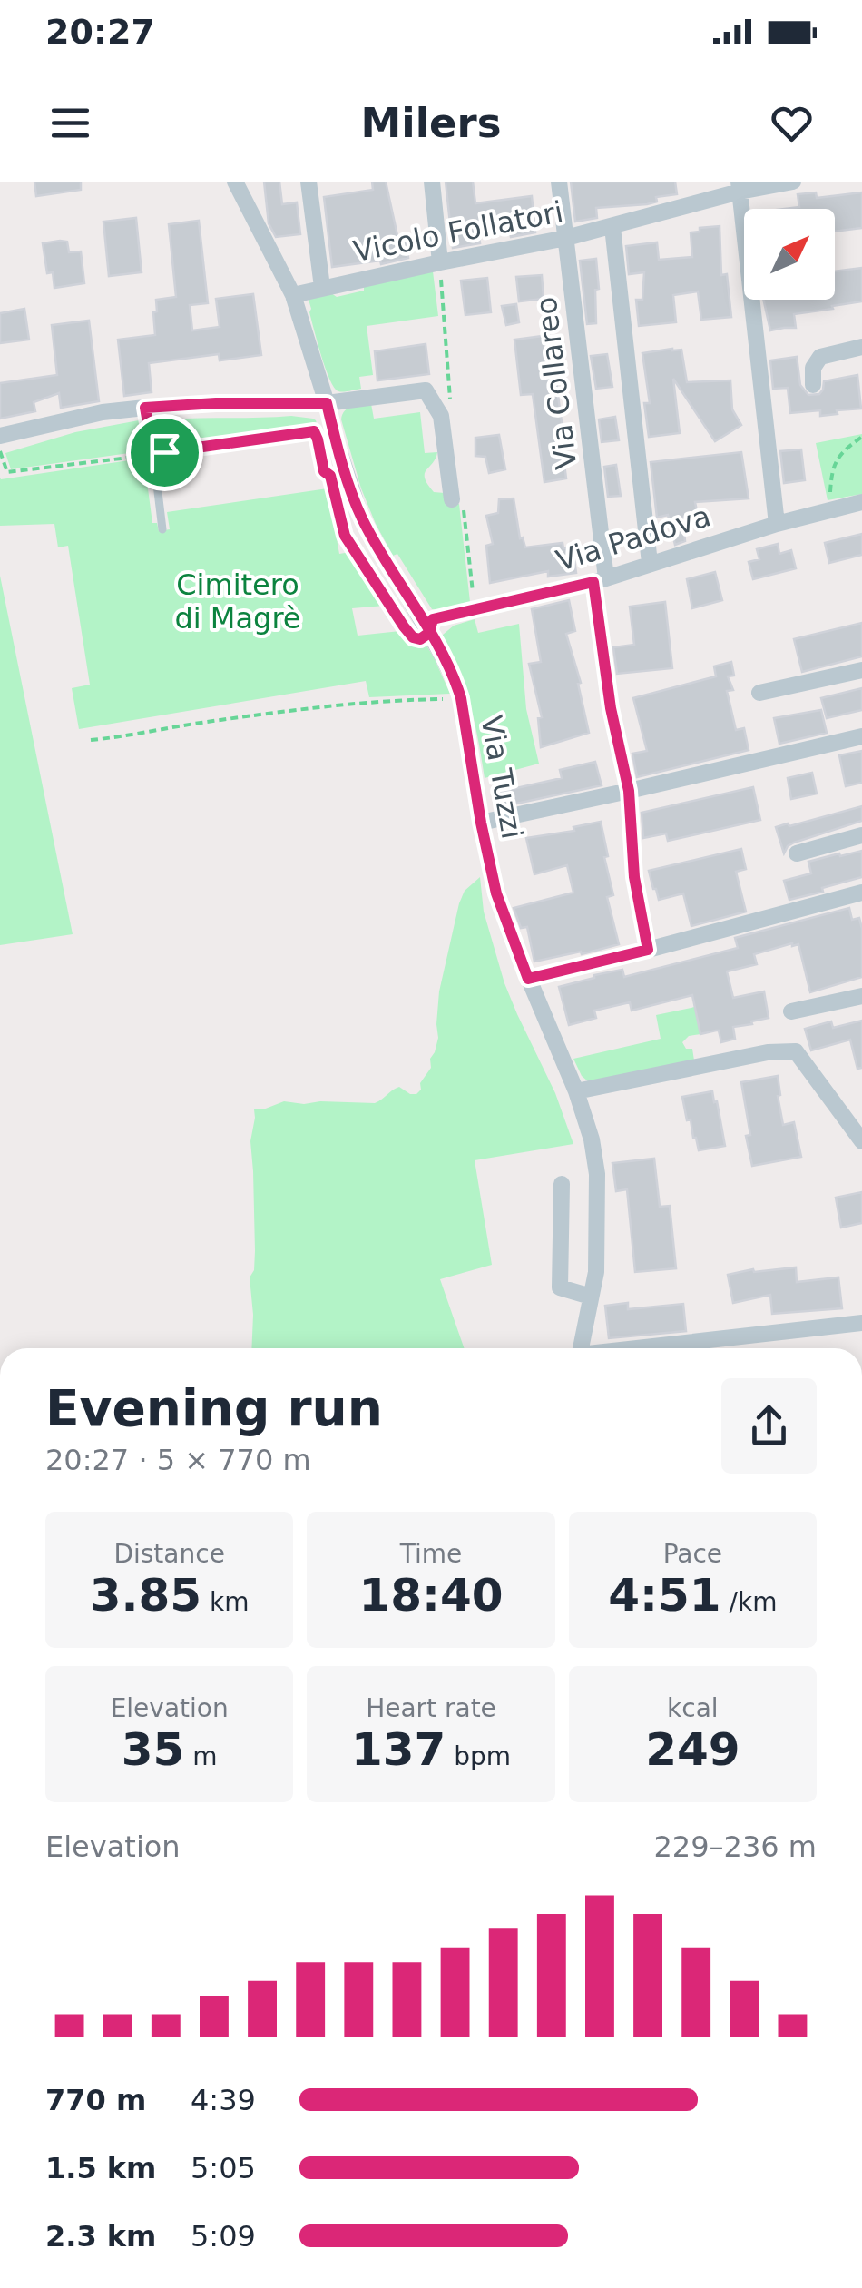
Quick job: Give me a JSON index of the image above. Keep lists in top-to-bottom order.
{
  "streets": {
    "street": [
      "Vicolo Follatori",
      "Via Collareo",
      "Via Padova",
      "Via Tuzzi"
    ]
  },
  "crossings": [
    ["Vicolo Follatori", "Via Collareo"],
    ["Vicolo Follatori", "Via Tuzzi"],
    ["Via Collareo", "Via Padova"],
    ["Via Padova", "Via Tuzzi"]
  ],
  "parks": ["Cimitero di Magrè"],
  "north": "top right",
  "page": {
    "status": "20:27",
    "header": "Milers",
    "heading": ["Evening run", "20:27 · 5 × 770 m"],
    "stats": [
      ["Distance", "3.85 km"],
      ["Time", "18:40"],
      ["Pace", "4:51 /km"],
      ["Elevation", "35 m"],
      ["Heart rate", "137 bpm"],
      ["kcal", "249"]
    ],
    "chart": ["Elevation", "229–236 m"],
    "list": [
      {
        "name": "770 m",
        "note": "4:39"
      },
      {
        "name": "1.5 km",
        "note": "5:05"
      },
      {
        "name": "2.3 km",
        "note": "5:09"
      }
    ]
  }
}
